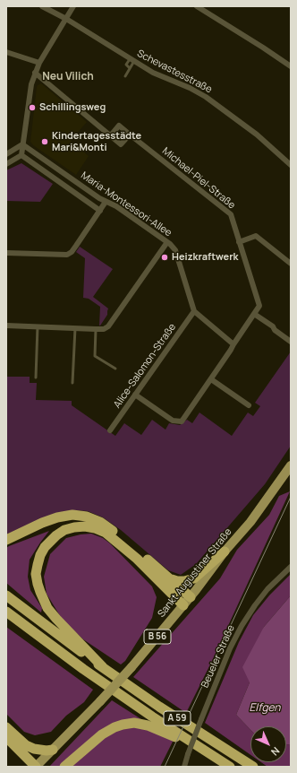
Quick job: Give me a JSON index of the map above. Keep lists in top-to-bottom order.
{
  "streets": {
    "highway": ["A 59"],
    "main road": ["Sankt Augustiner Straße", "B 56"],
    "street": [
      "Schevastesstraße",
      "Michael-Piel-Straße",
      "Maria-Montessori-Allee",
      "Alice-Salomon-Straße",
      "Beueler Straße"
    ]
  },
  "crossings": [
    ["Michael-Piel-Straße", "Alice-Salomon-Straße"],
    ["Maria-Montessori-Allee", "Alice-Salomon-Straße"]
  ],
  "districts": ["Neu Vilich"],
  "water": ["Elfgen"],
  "places": ["Schillingsweg", "Kindertagesstädte Mari&Monti", "Heizkraftwerk"],
  "north": "bottom right"
}
